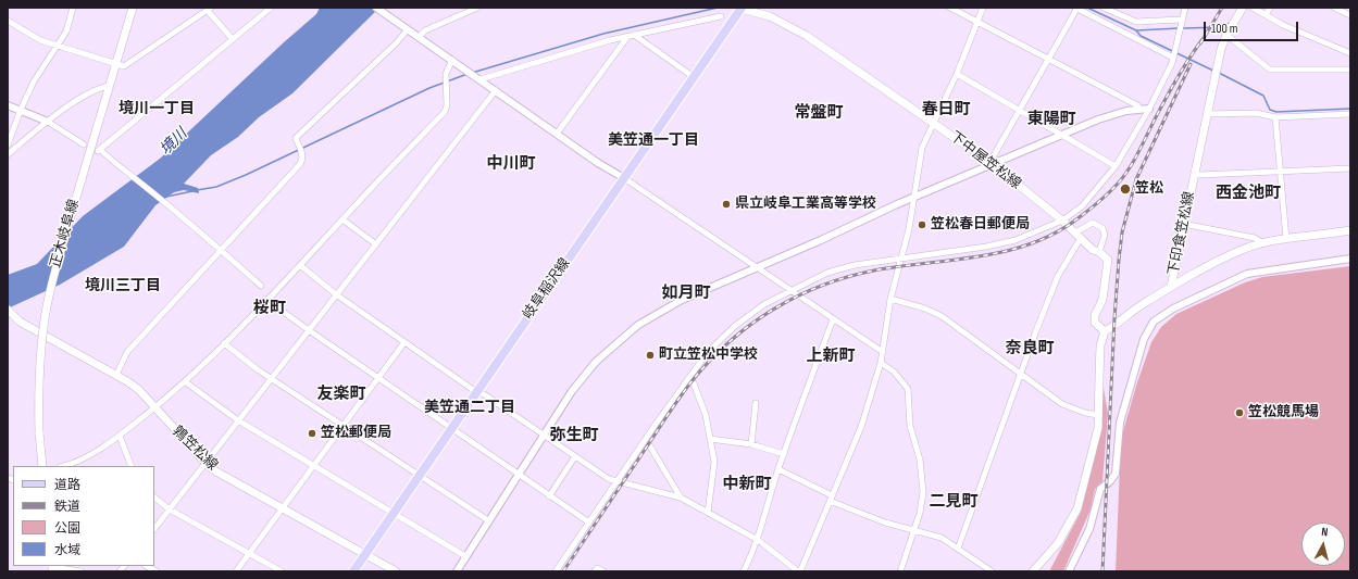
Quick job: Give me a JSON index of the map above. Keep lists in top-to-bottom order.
{
  "streets": {
    "main road": [
      "下中屋笠松線",
      "正木岐阜線",
      "下印食笠松線",
      "岐阜稲沢線",
      "鶉笠松線"
    ]
  },
  "crossings": [
    ["下中屋笠松線", "岐阜稲沢線"],
    ["岐阜稲沢線", "鶉笠松線"]
  ],
  "districts": [
    "境川一丁目",
    "春日町",
    "常盤町",
    "東陽町",
    "美笠通一丁目",
    "中川町",
    "西金池町",
    "境川三丁目",
    "如月町",
    "桜町",
    "奈良町",
    "上新町",
    "友楽町",
    "美笠通二丁目",
    "弥生町",
    "中新町",
    "二見町"
  ],
  "water": ["境川"],
  "places": [
    "笠松",
    "県立岐阜工業高等学校",
    "笠松春日郵便局",
    "町立笠松中学校",
    "笠松競馬場",
    "笠松郵便局"
  ],
  "legend": [
    "道路",
    "鉄道",
    "公園",
    "水域"
  ],
  "scale_bar": "100 m",
  "north": "top"
}
